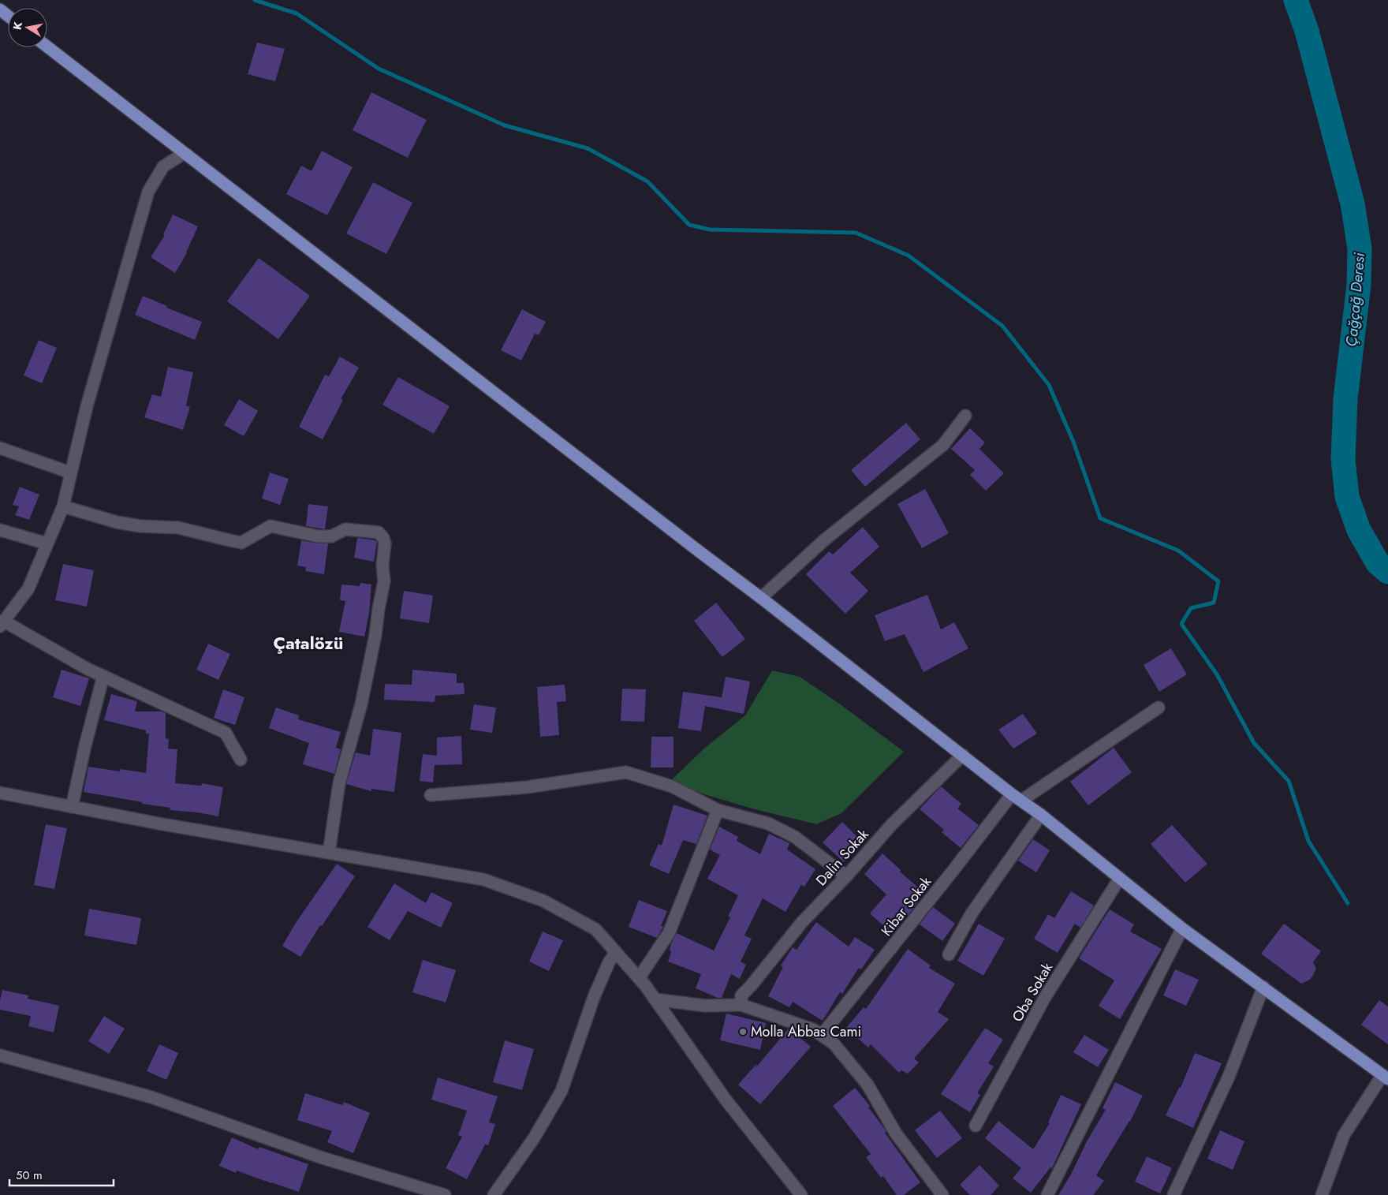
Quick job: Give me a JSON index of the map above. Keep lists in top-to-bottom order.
{
  "streets": {
    "street": ["Dalin Sokak", "Kibar Sokak", "Oba Sokak"]
  },
  "districts": ["Çatalözü"],
  "water": ["Çağçağ Deresi"],
  "places": ["Molla Abbas Cami"],
  "scale_bar": "50 m",
  "north": "left"
}
